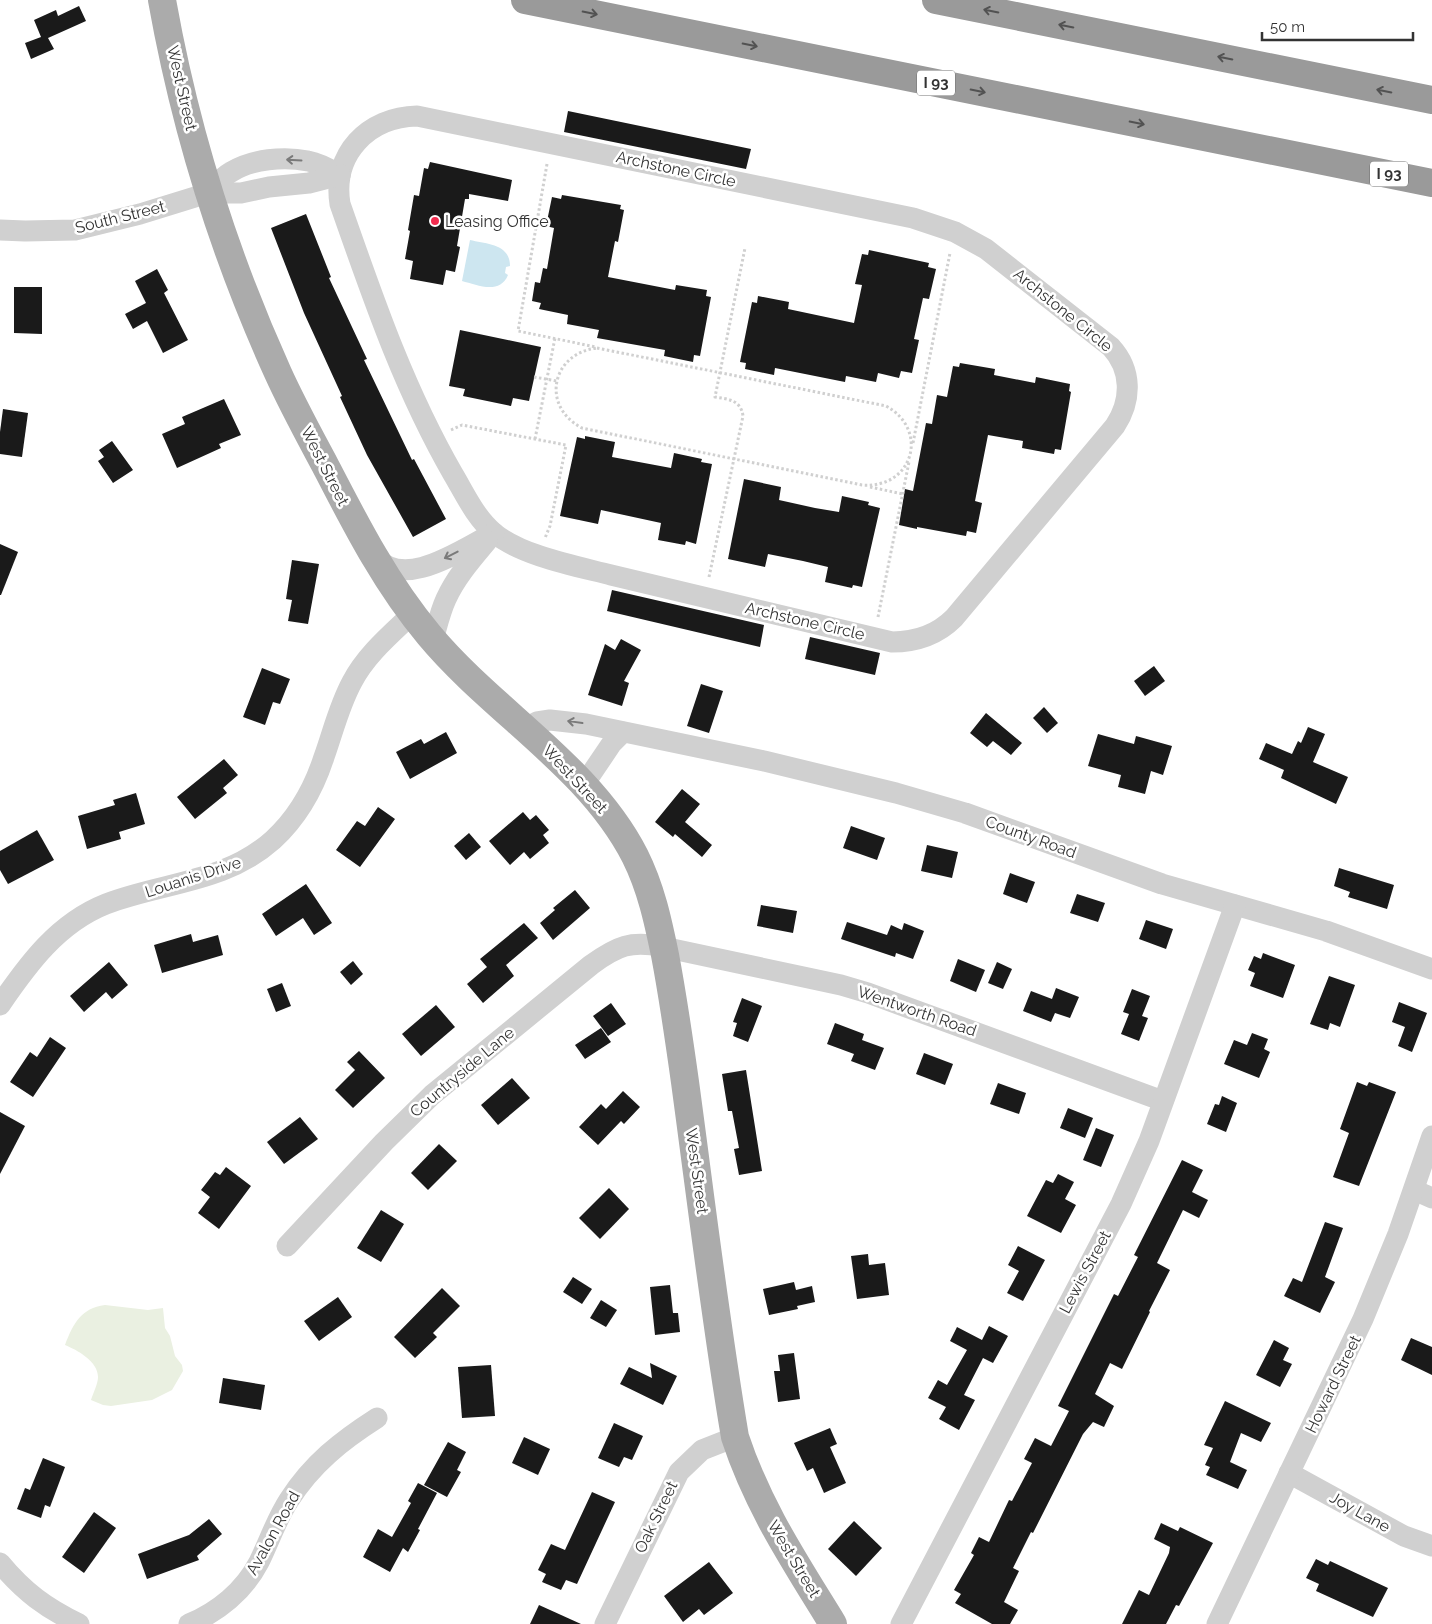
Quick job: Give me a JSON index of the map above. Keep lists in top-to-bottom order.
{
  "streets": {
    "highway": ["I 93"],
    "main road": ["West Street"],
    "street": [
      "Archstone Circle",
      "South Street",
      "County Road",
      "Louanis Drive",
      "Wentworth Road",
      "Countryside Lane",
      "Lewis Street",
      "Howard Street",
      "Joy Lane",
      "Oak Street",
      "Avalon Road"
    ]
  },
  "crossings": [
    ["West Street", "South Street"],
    ["West Street", "County Road"],
    ["West Street", "Louanis Drive"],
    ["West Street", "Wentworth Road"],
    ["West Street", "Countryside Lane"],
    ["West Street", "Oak Street"],
    ["County Road", "Lewis Street"],
    ["Wentworth Road", "Countryside Lane"],
    ["Wentworth Road", "Lewis Street"],
    ["Howard Street", "Joy Lane"]
  ],
  "places": ["Leasing Office"],
  "scale_bar": "50 m"
}
